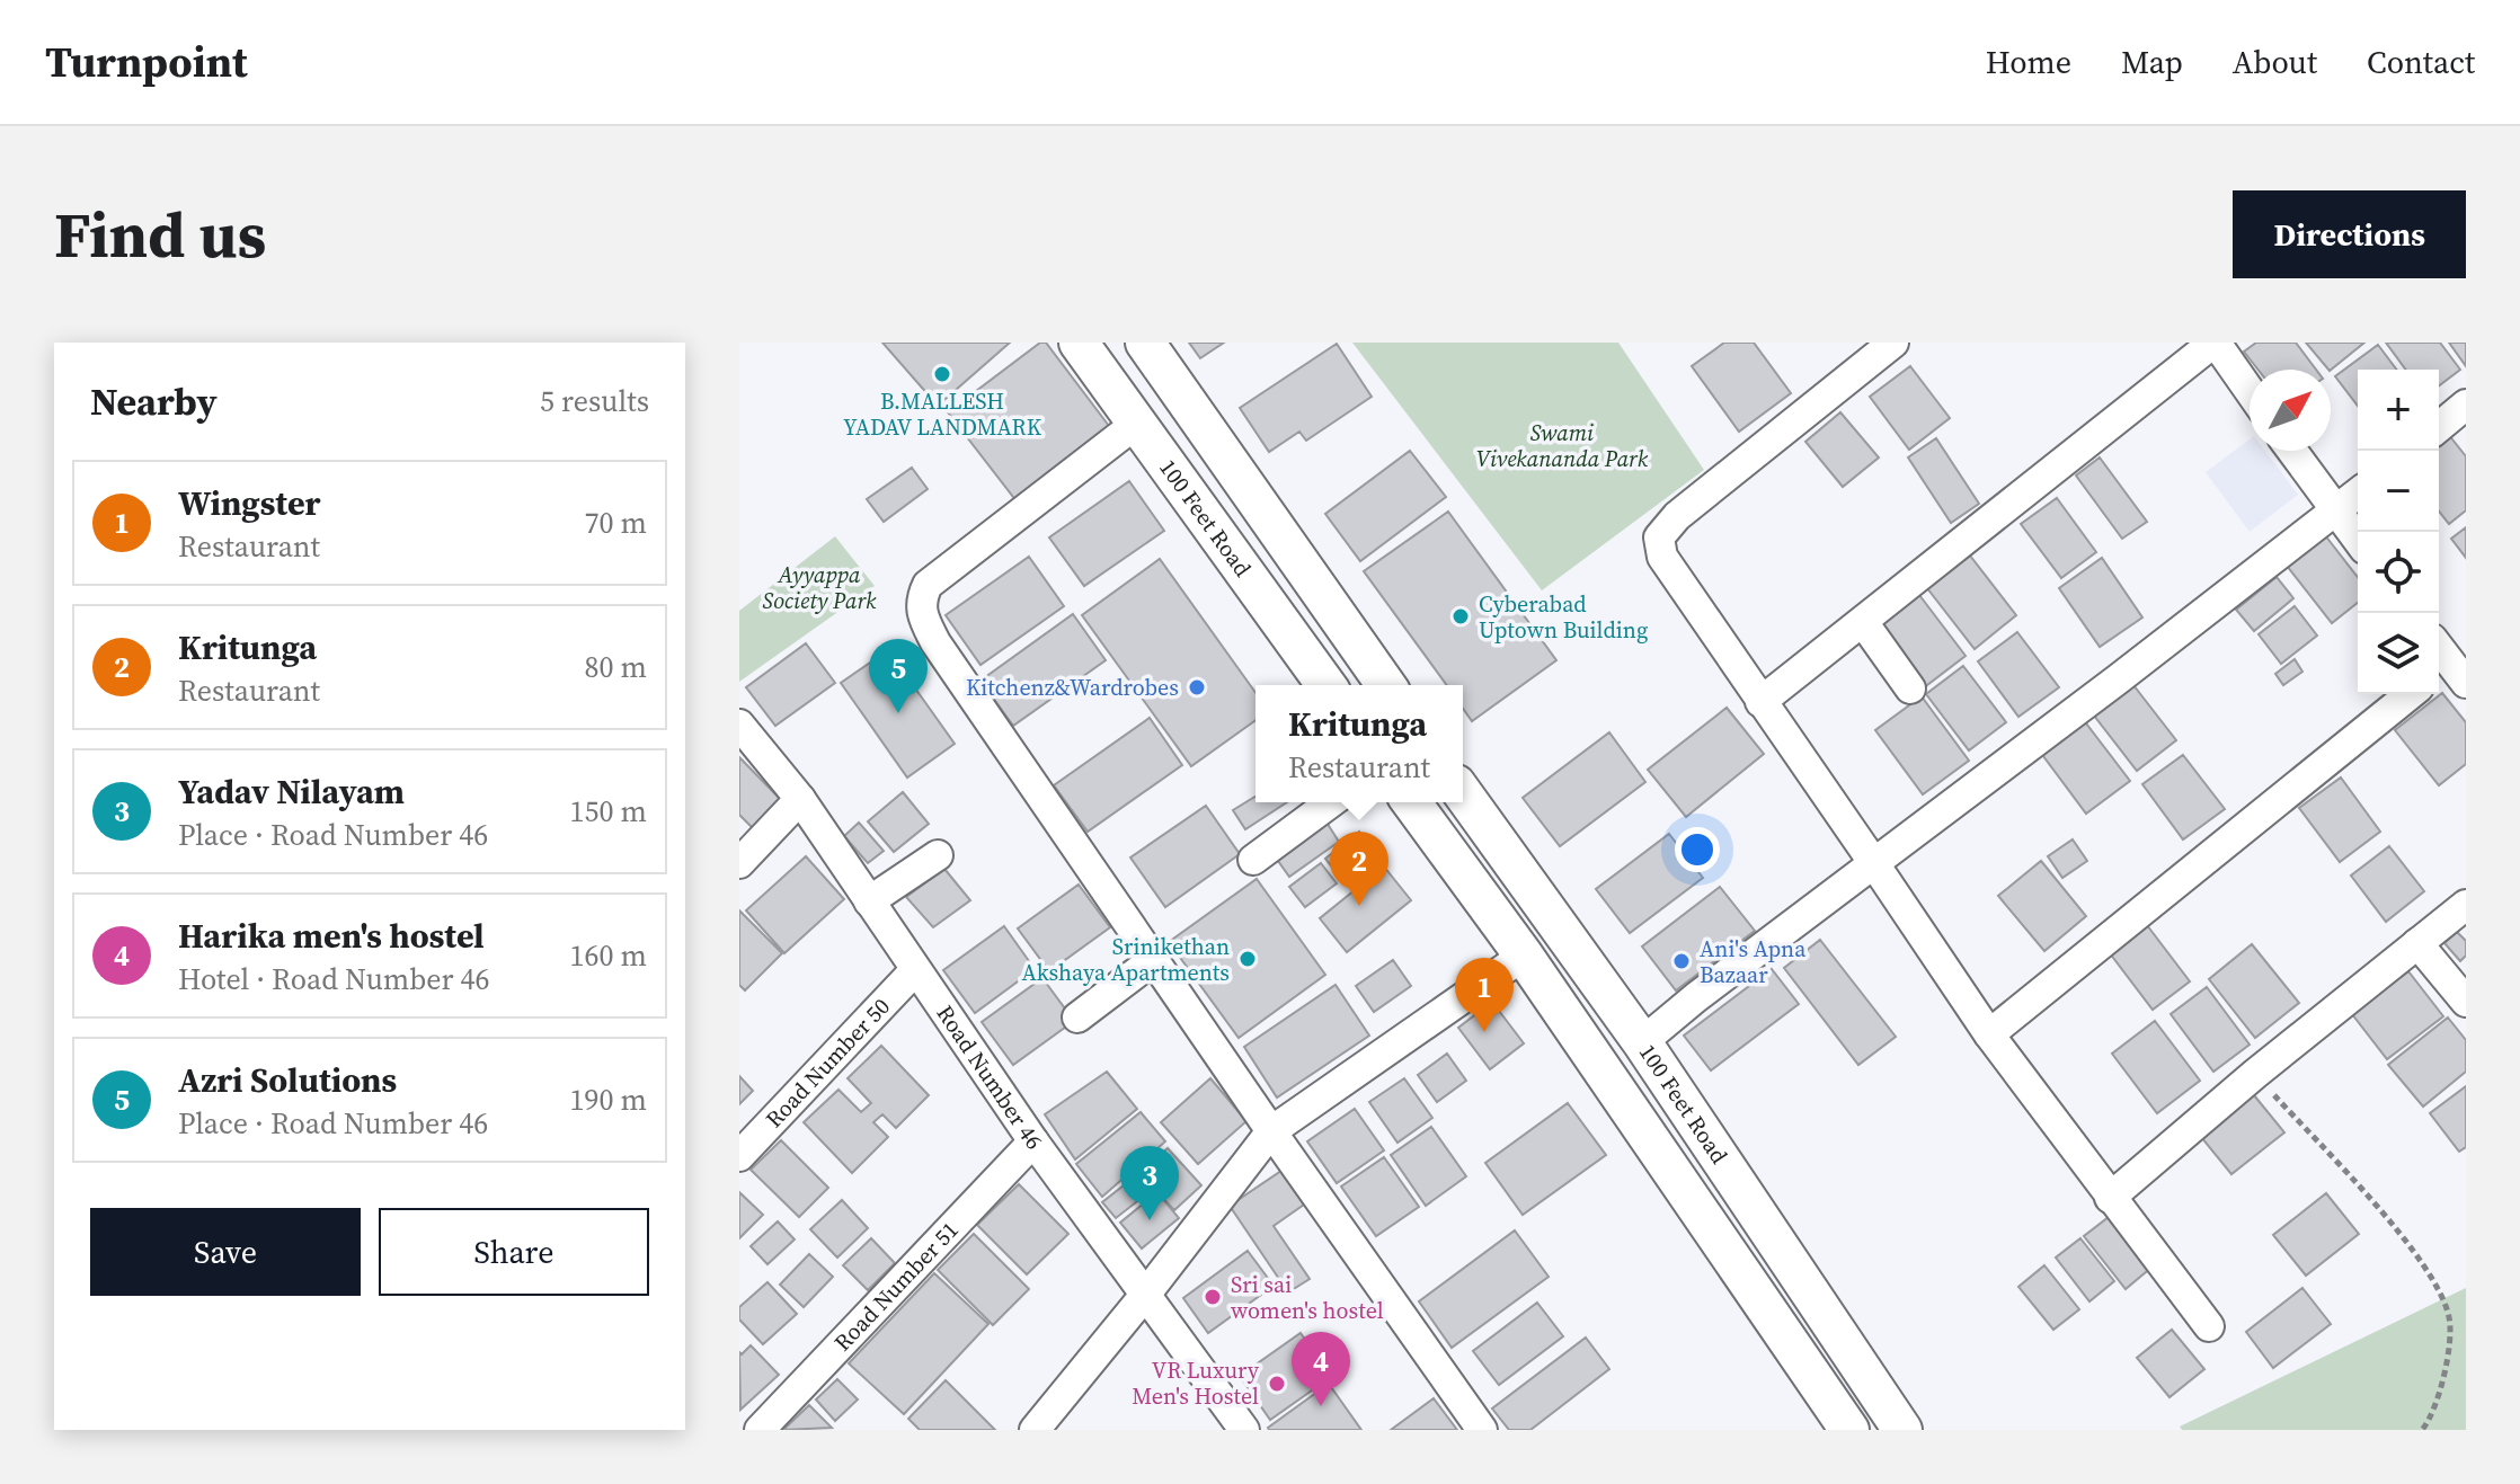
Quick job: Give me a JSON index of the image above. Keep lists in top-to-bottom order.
{
  "streets": {
    "main road": ["100 Feet Road"],
    "street": ["Road Number 50", "Road Number 46", "Road Number 51"]
  },
  "crossings": [
    ["Road Number 50", "Road Number 46"],
    ["Road Number 46", "Road Number 51"]
  ],
  "parks": ["Swami Vivekananda Park", "Ayyappa Society Park"],
  "places": [
    "B.MALLESH YADAV LANDMARK",
    "Cyberabad Uptown Building",
    "Kitchenz&Wardrobes",
    "Srinikethan Akshaya Apartments",
    "Ani's Apna Bazaar",
    "Sri sai women's hostel",
    "VR Luxury Men's Hostel"
  ],
  "north": "top right",
  "page": {
    "header": "Turnpoint",
    "nav": [
      "Home",
      "Map",
      "About",
      "Contact"
    ],
    "buttons": [
      "Directions",
      ["Save", "Share"]
    ],
    "title": "Find us",
    "heading": ["Nearby", "5 results"],
    "map_buttons": ["+", "−"],
    "list": [
      {
        "mark": "1",
        "name": "Wingster",
        "note": "Restaurant",
        "value": "70 m"
      },
      {
        "mark": "2",
        "name": "Kritunga",
        "note": "Restaurant",
        "value": "80 m"
      },
      {
        "mark": "3",
        "name": "Yadav Nilayam",
        "note": "Place · Road Number 46",
        "value": "150 m"
      },
      {
        "mark": "4",
        "name": "Harika men's hostel",
        "note": "Hotel · Road Number 46",
        "value": "160 m"
      },
      {
        "mark": "5",
        "name": "Azri Solutions",
        "note": "Place · Road Number 46",
        "value": "190 m"
      }
    ],
    "pins": [
      "5",
      "2",
      "1",
      "3",
      "4"
    ],
    "popup": ["Kritunga", "Restaurant"]
  }
}
